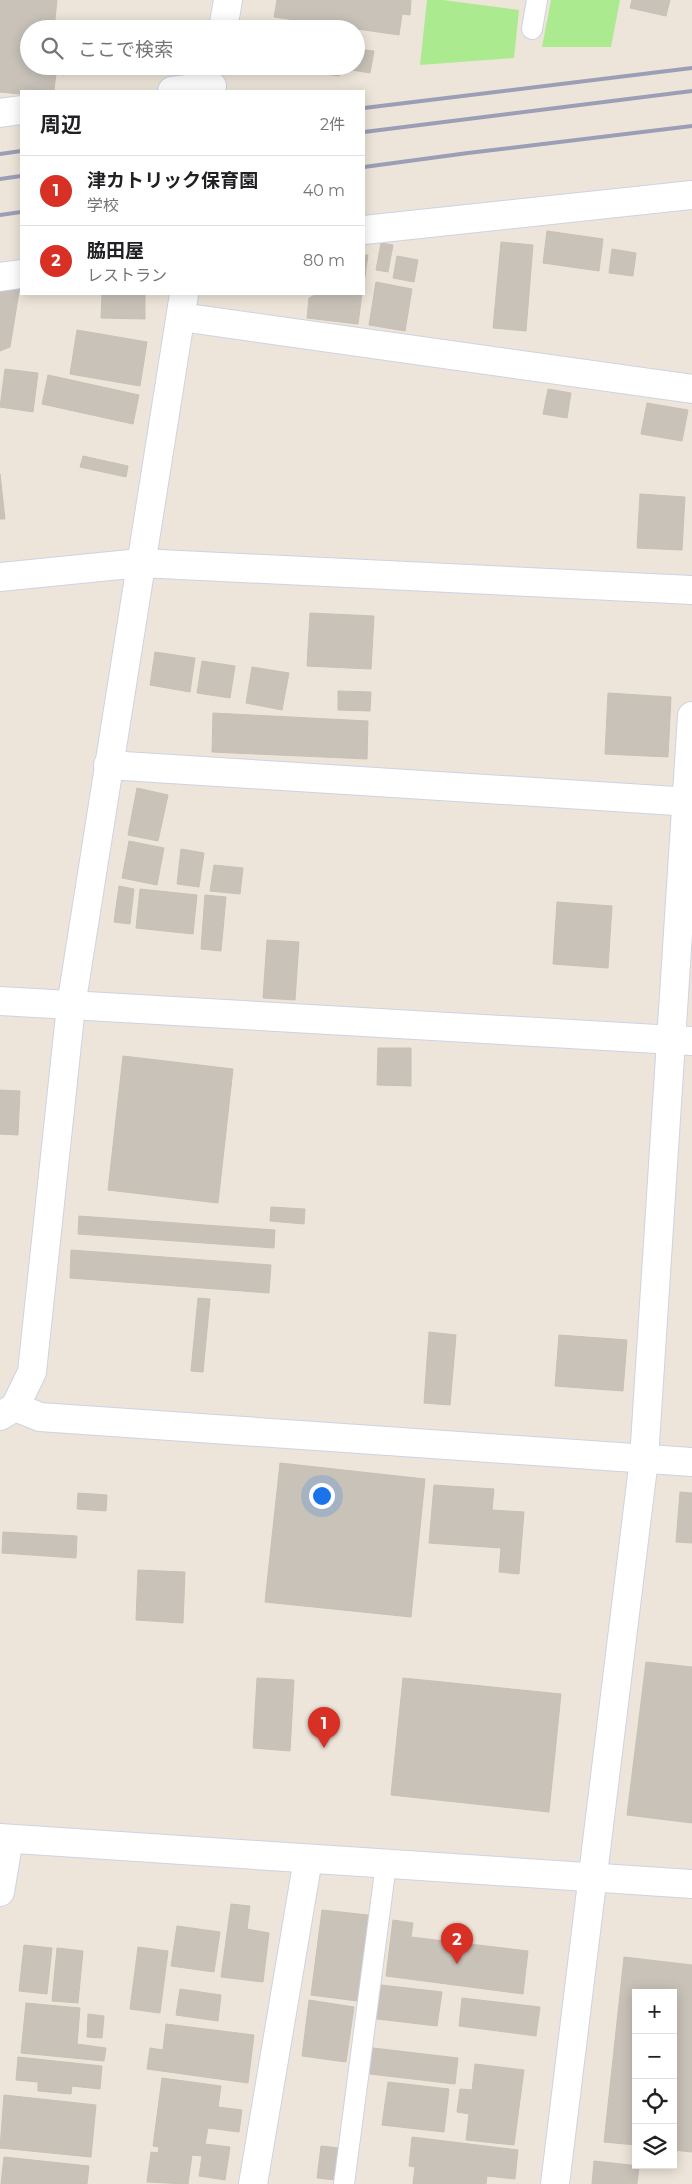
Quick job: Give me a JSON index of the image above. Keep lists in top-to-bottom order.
{
  "page": {
    "search": "ここで検索",
    "heading": ["周辺", "2件"],
    "list": [
      {
        "mark": "1",
        "name": "津カトリック保育園",
        "note": "学校",
        "value": "40 m"
      },
      {
        "mark": "2",
        "name": "脇田屋",
        "note": "レストラン",
        "value": "80 m"
      }
    ],
    "pins": ["1", "2"],
    "map_buttons": ["+", "−"]
  }
}
